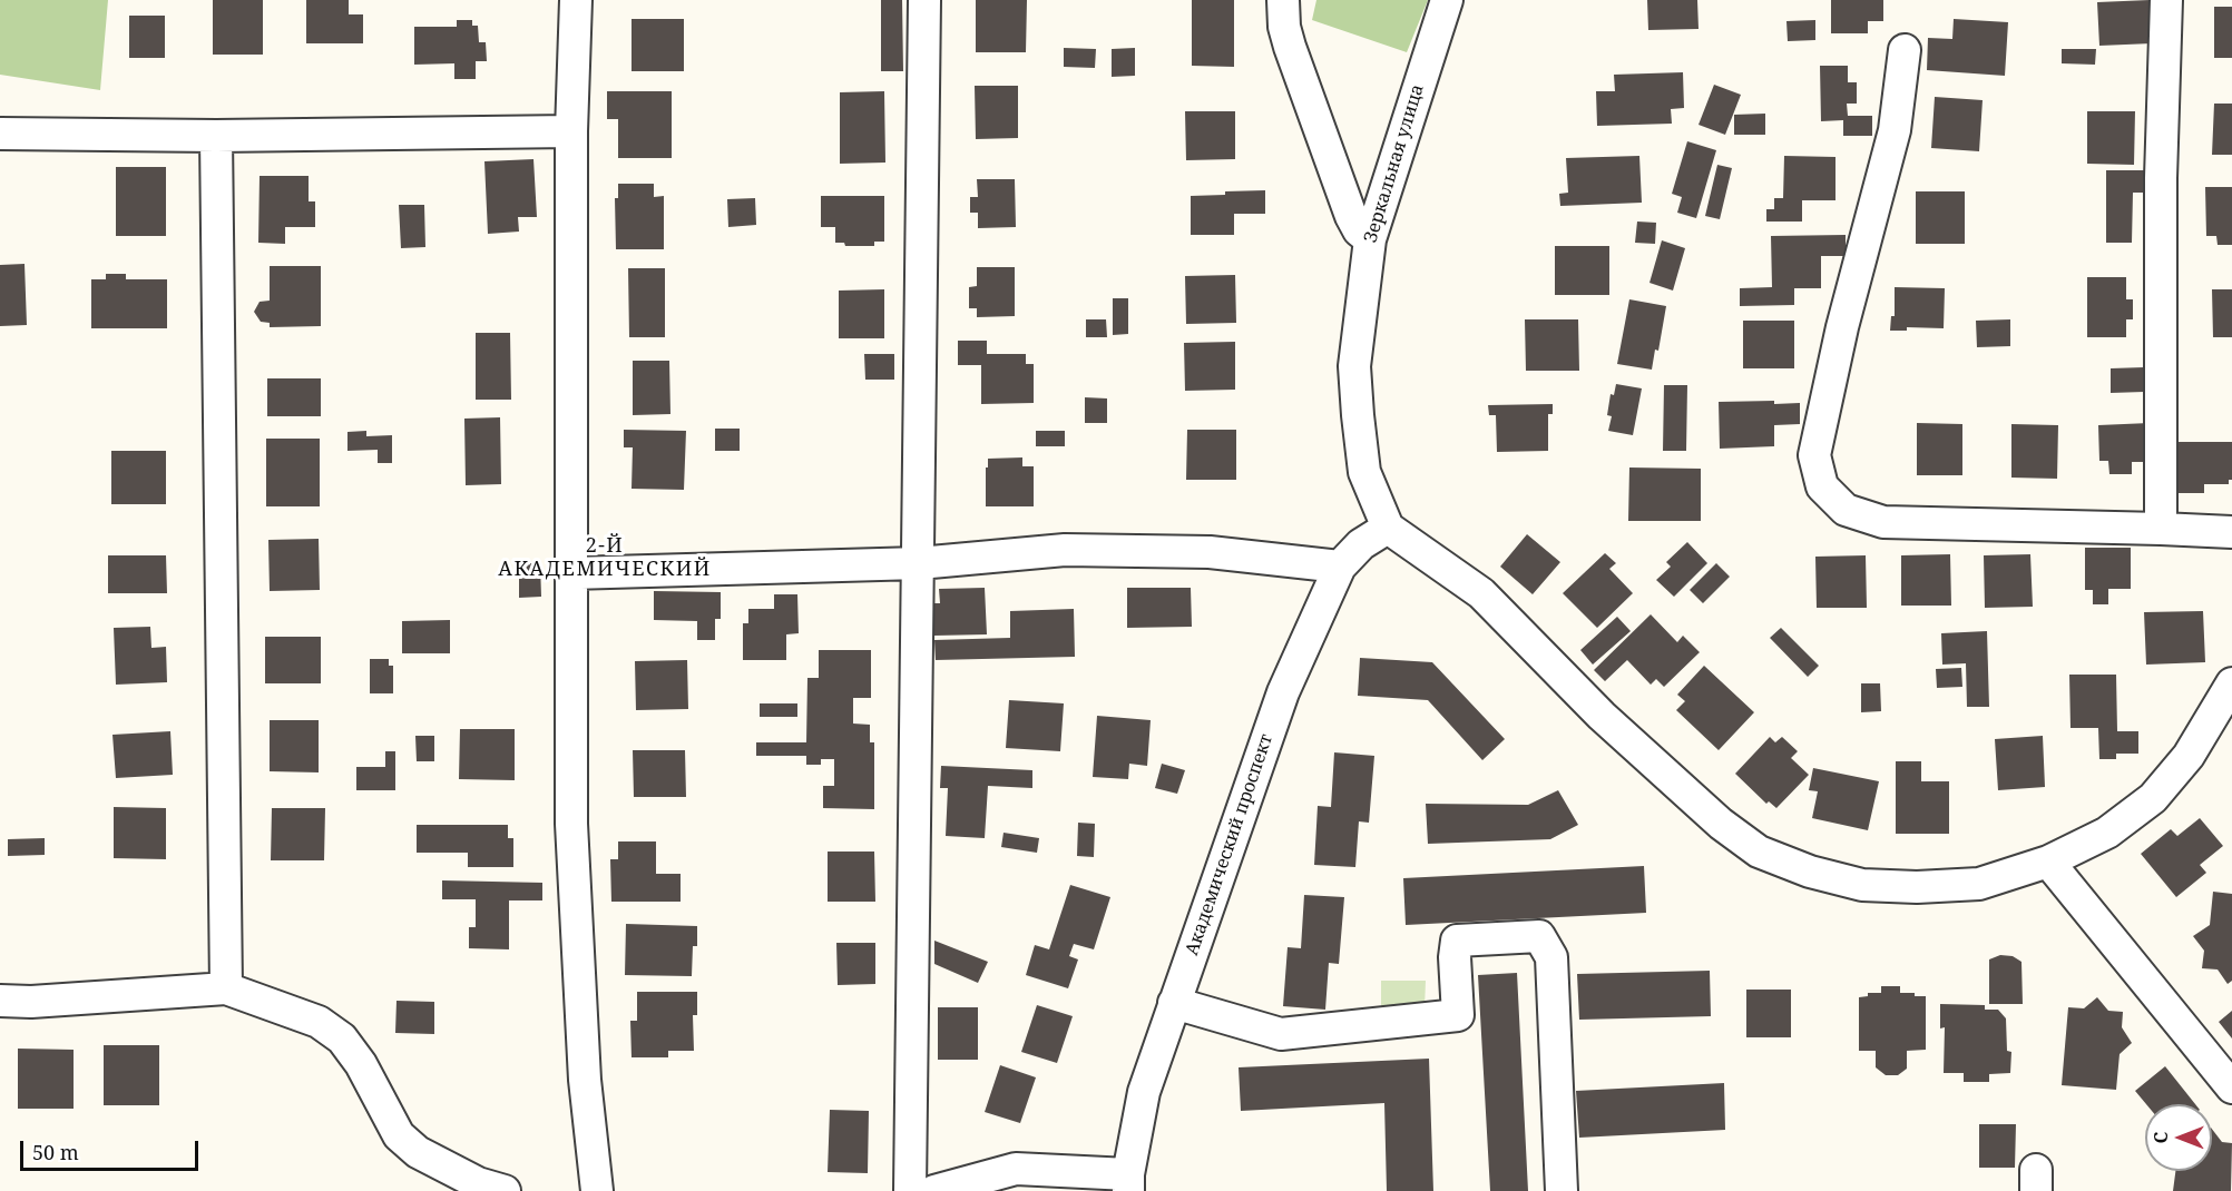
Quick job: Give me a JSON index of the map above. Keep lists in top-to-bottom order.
{
  "streets": {
    "street": ["Зеркальная улица", "Академический проспект"]
  },
  "crossings": [
    ["Зеркальная улица", "Академический проспект"]
  ],
  "districts": ["2-Й АКАДЕМИЧЕСКИЙ"],
  "scale_bar": "50 m",
  "north": "left"
}
